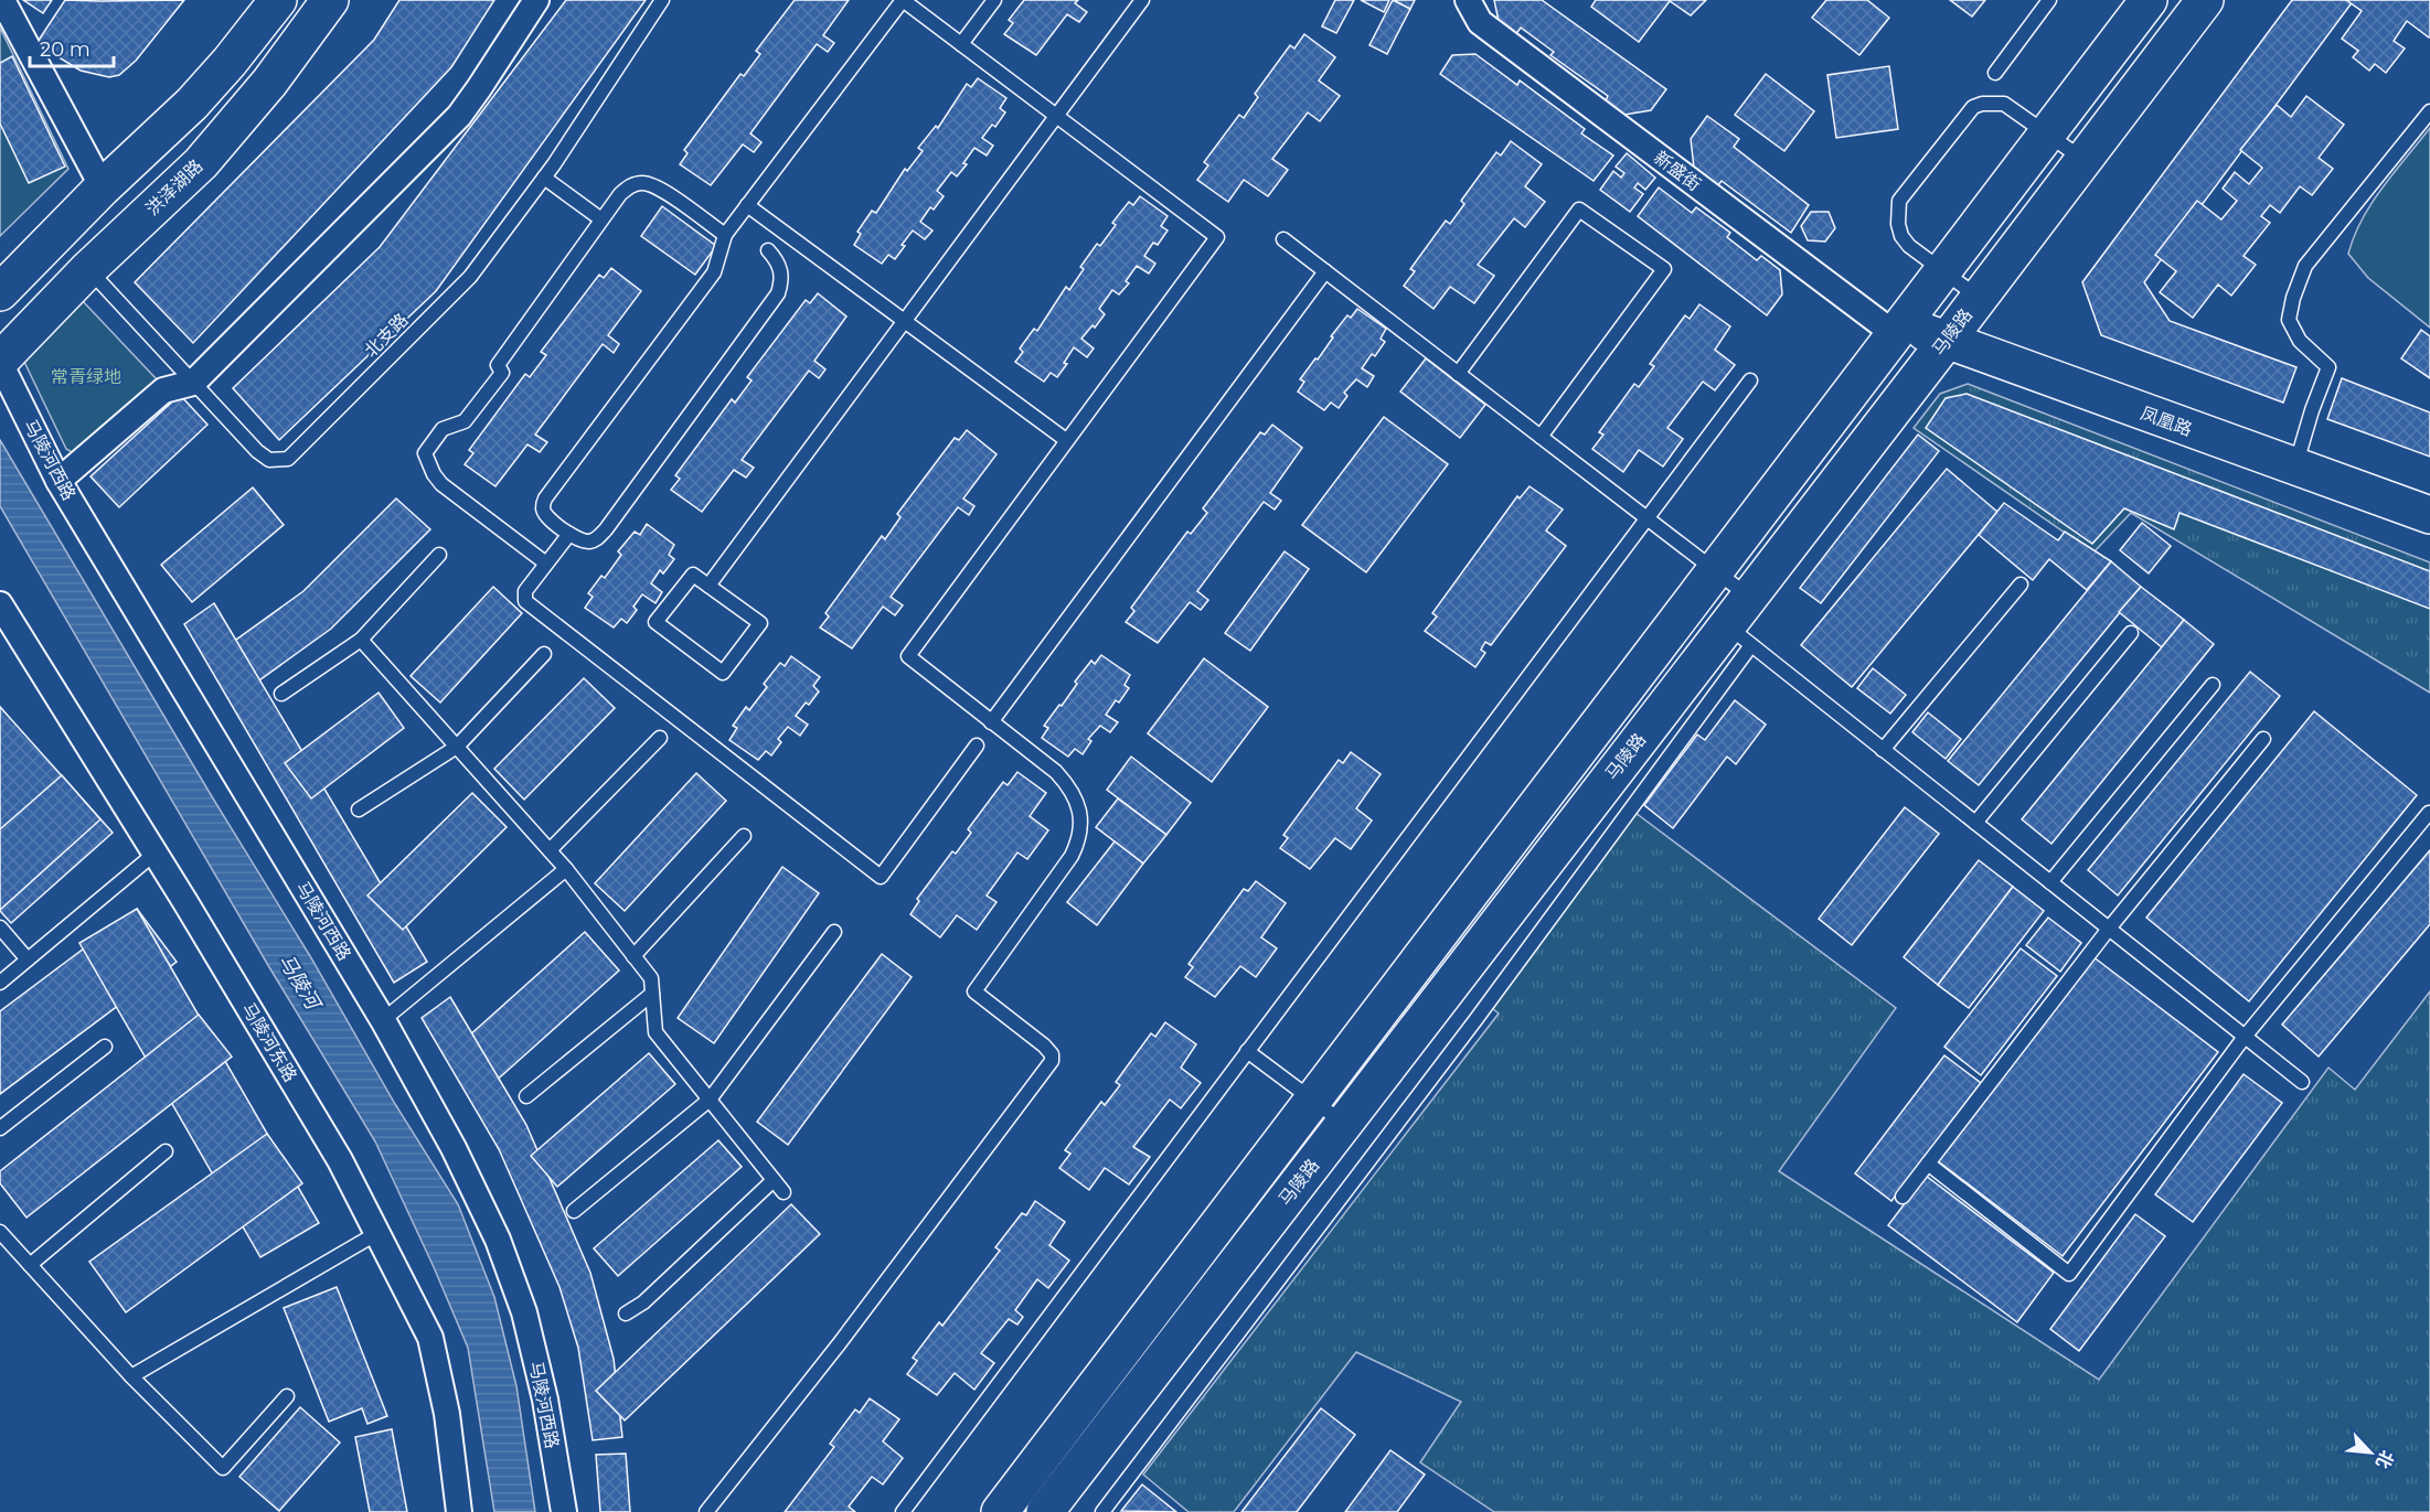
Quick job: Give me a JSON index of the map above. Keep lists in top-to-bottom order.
{
  "streets": {
    "street": [
      "新盛街",
      "洪泽湖路",
      "马陵路",
      "凤凰路",
      "马陵河西路",
      "马陵河东路"
    ],
    "lane": ["北支路"]
  },
  "crossings": [
    ["新盛街", "凤凰路"],
    ["洪泽湖路", "北支路"],
    ["洪泽湖路", "马陵河西路"],
    ["马陵路", "凤凰路"]
  ],
  "water": ["马陵河"],
  "parks": ["常青绿地"],
  "scale_bar": "20 m",
  "north": "bottom right"
}
